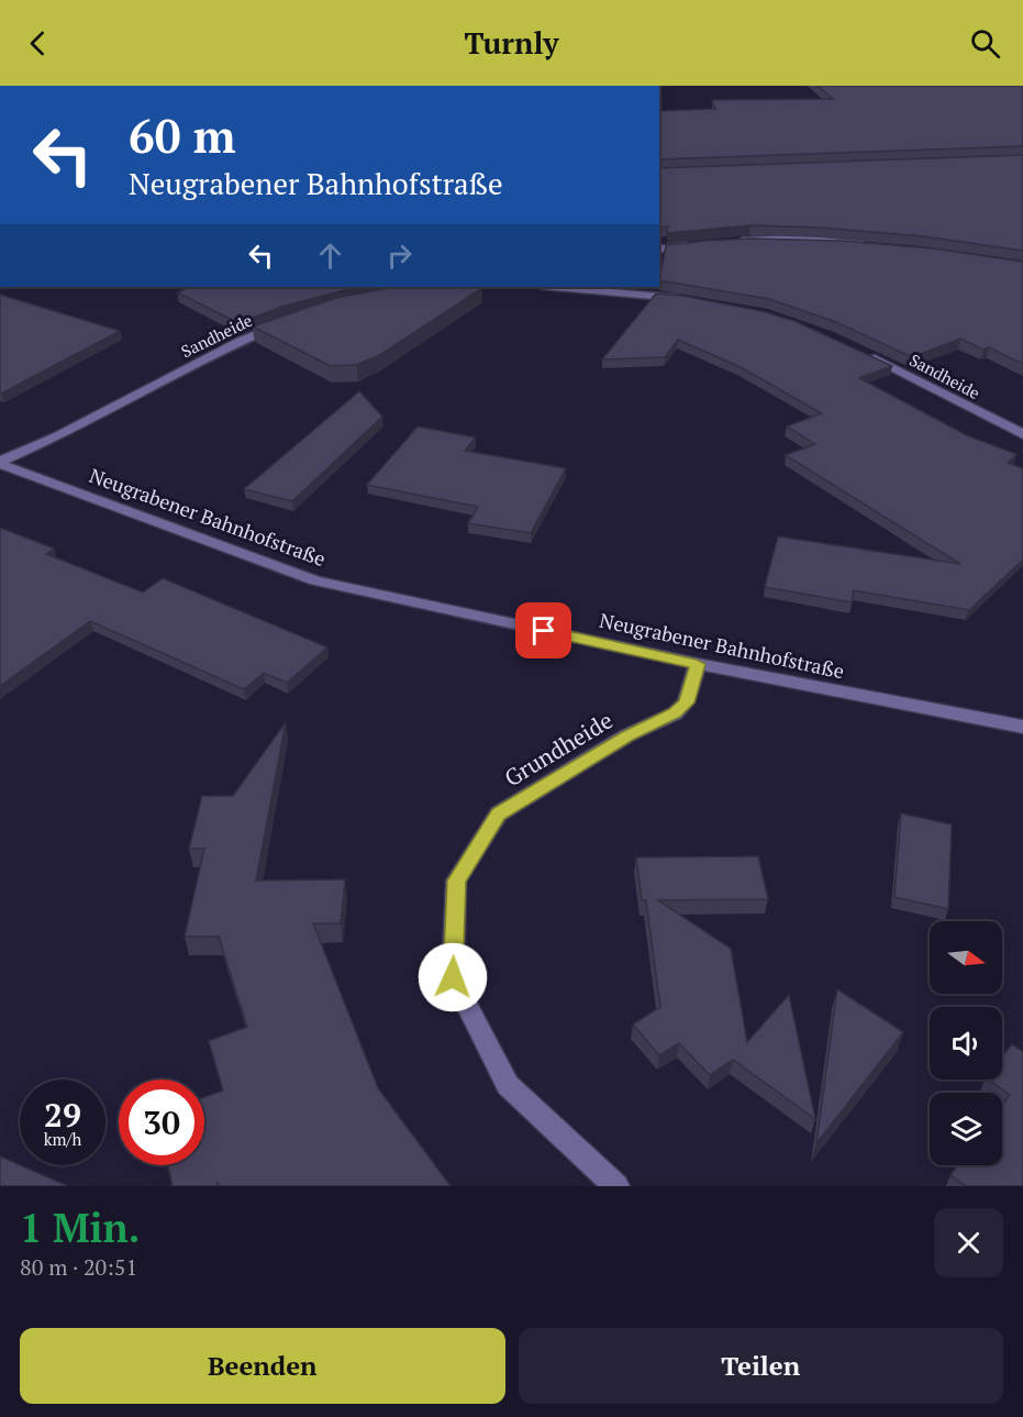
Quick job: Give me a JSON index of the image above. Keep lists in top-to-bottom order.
{
  "streets": {
    "street": ["Sandheide", "Neugrabener Bahnhofstraße", "Grundheide"]
  },
  "crossings": [
    ["Sandheide", "Neugrabener Bahnhofstraße"],
    ["Neugrabener Bahnhofstraße", "Grundheide"]
  ],
  "north": "right",
  "page": {
    "header": "Turnly",
    "turn": ["60 m", "Neugrabener Bahnhofstraße"],
    "speed": "29 km/h",
    "limit": "30",
    "heading": ["1 Min.", "80 m · 20:51"],
    "buttons": ["Beenden", "Teilen"]
  }
}
